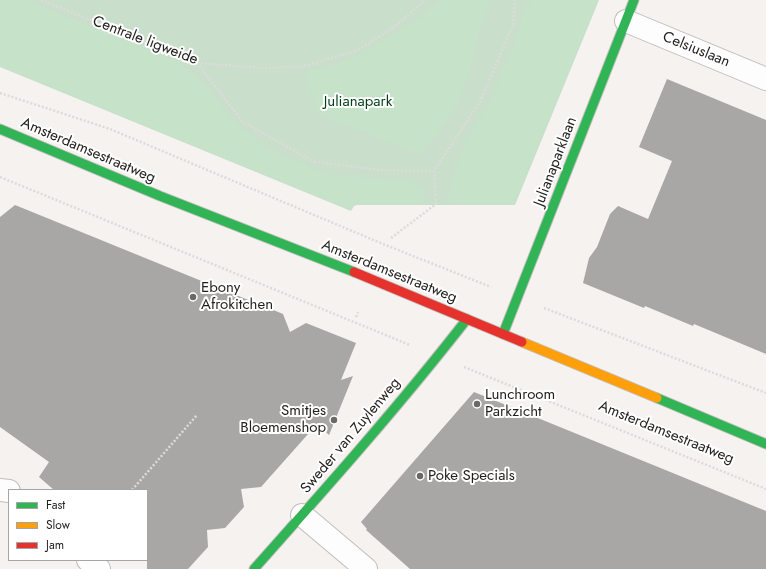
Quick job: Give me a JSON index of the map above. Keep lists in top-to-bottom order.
{
  "streets": {
    "main road": ["Amsterdamsestraatweg", "Julianaparklaan", "Sweder van Zuylenweg"],
    "street": ["Celsiuslaan"],
    "path": ["Centrale ligweide"]
  },
  "crossings": [
    ["Celsiuslaan", "Julianaparklaan"],
    ["Amsterdamsestraatweg", "Julianaparklaan"],
    ["Amsterdamsestraatweg", "Sweder van Zuylenweg"]
  ],
  "parks": ["Julianapark"],
  "places": [
    "Ebony Afrokitchen",
    "Lunchroom Parkzicht",
    "Smitjes Bloemenshop",
    "Poke Specials"
  ],
  "legend": ["Fast", "Slow", "Jam"]
}
